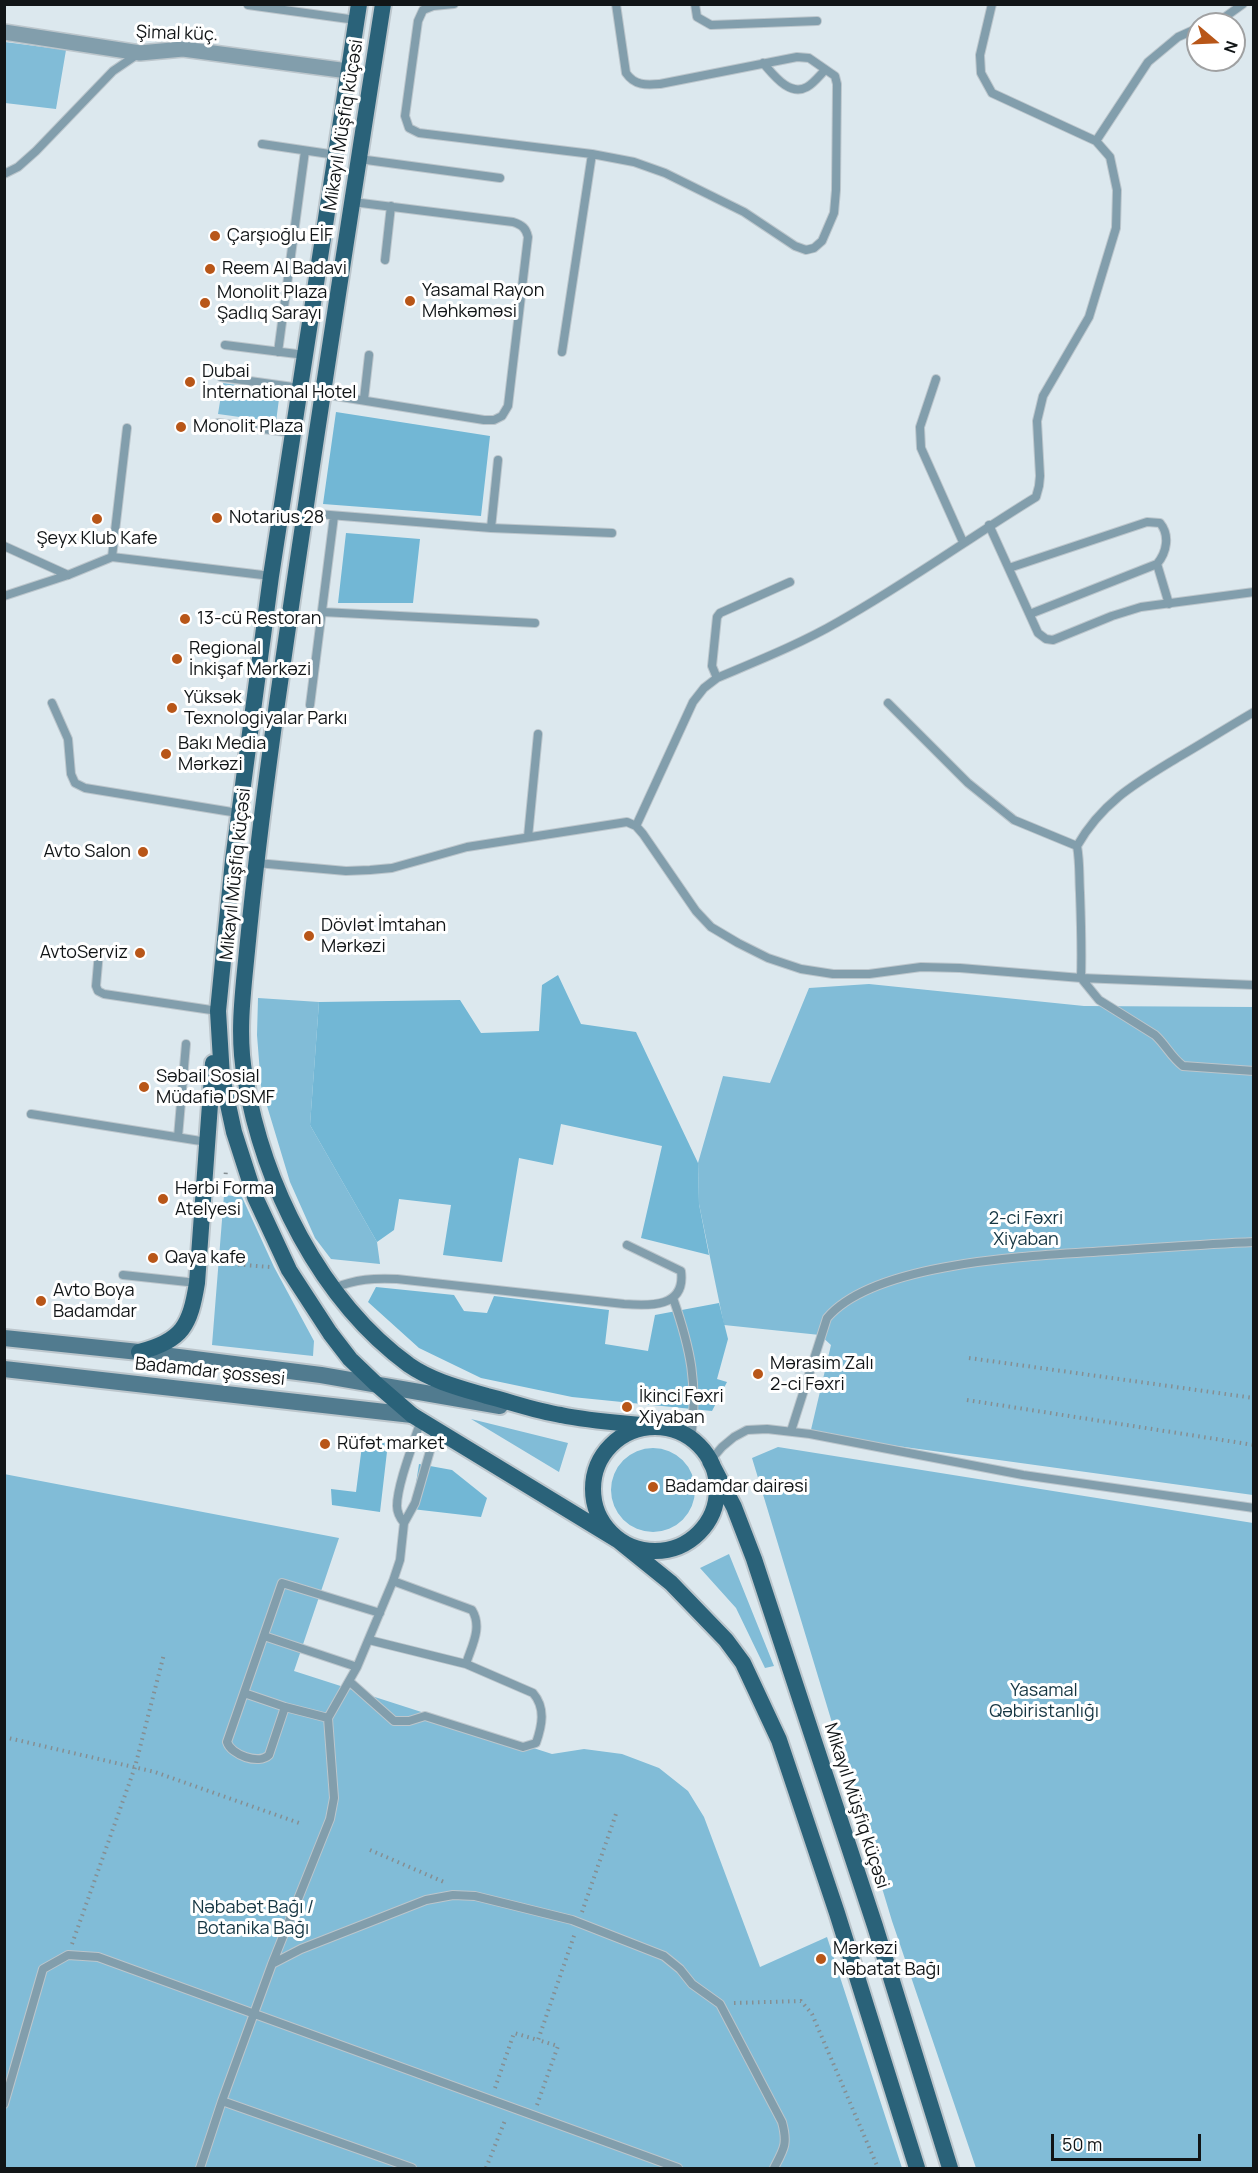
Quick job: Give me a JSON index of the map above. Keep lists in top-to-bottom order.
{
  "streets": {
    "main road": ["Mikayıl Müşfiq küçəsi", "Badamdar şossesi"],
    "street": ["Şimal küç."]
  },
  "crossings": [
    ["Şimal küç.", "Mikayıl Müşfiq küçəsi"],
    ["Mikayıl Müşfiq küçəsi", "Badamdar şossesi"]
  ],
  "parks": ["2-ci Fəxri Xiyaban", "Yasamal Qəbiristanlığı", "Nəbabət Bağı / Botanika Bağı"],
  "places": [
    "Çarşıoğlu EİF",
    "Reem Al Badavi",
    "Yasamal Rayon Məhkəməsi",
    "Monolit Plaza Şadlıq Sarayı",
    "Dubai İnternational Hotel",
    "Monolit Plaza",
    "Notarius 28",
    "Şeyx Klub Kafe",
    "13-cü Restoran",
    "Regional İnkişaf Mərkəzi",
    "Yüksək Texnologiyalar Parkı",
    "Bakı Media Mərkəzi",
    "Avto Salon",
    "Dövlət İmtahan Mərkəzi",
    "AvtoServiz",
    "Səbail Sosial Müdafiə DSMF",
    "Hərbi Forma Atelyesi",
    "Qaya kafe",
    "Avto Boya Badamdar",
    "Mərasim Zalı 2-ci Fəxri",
    "İkinci Fəxri Xiyaban",
    "Rüfət market",
    "Badamdar dairəsi",
    "Mərkəzi Nəbatat Bağı"
  ],
  "scale_bar": "50 m",
  "north": "right"
}
